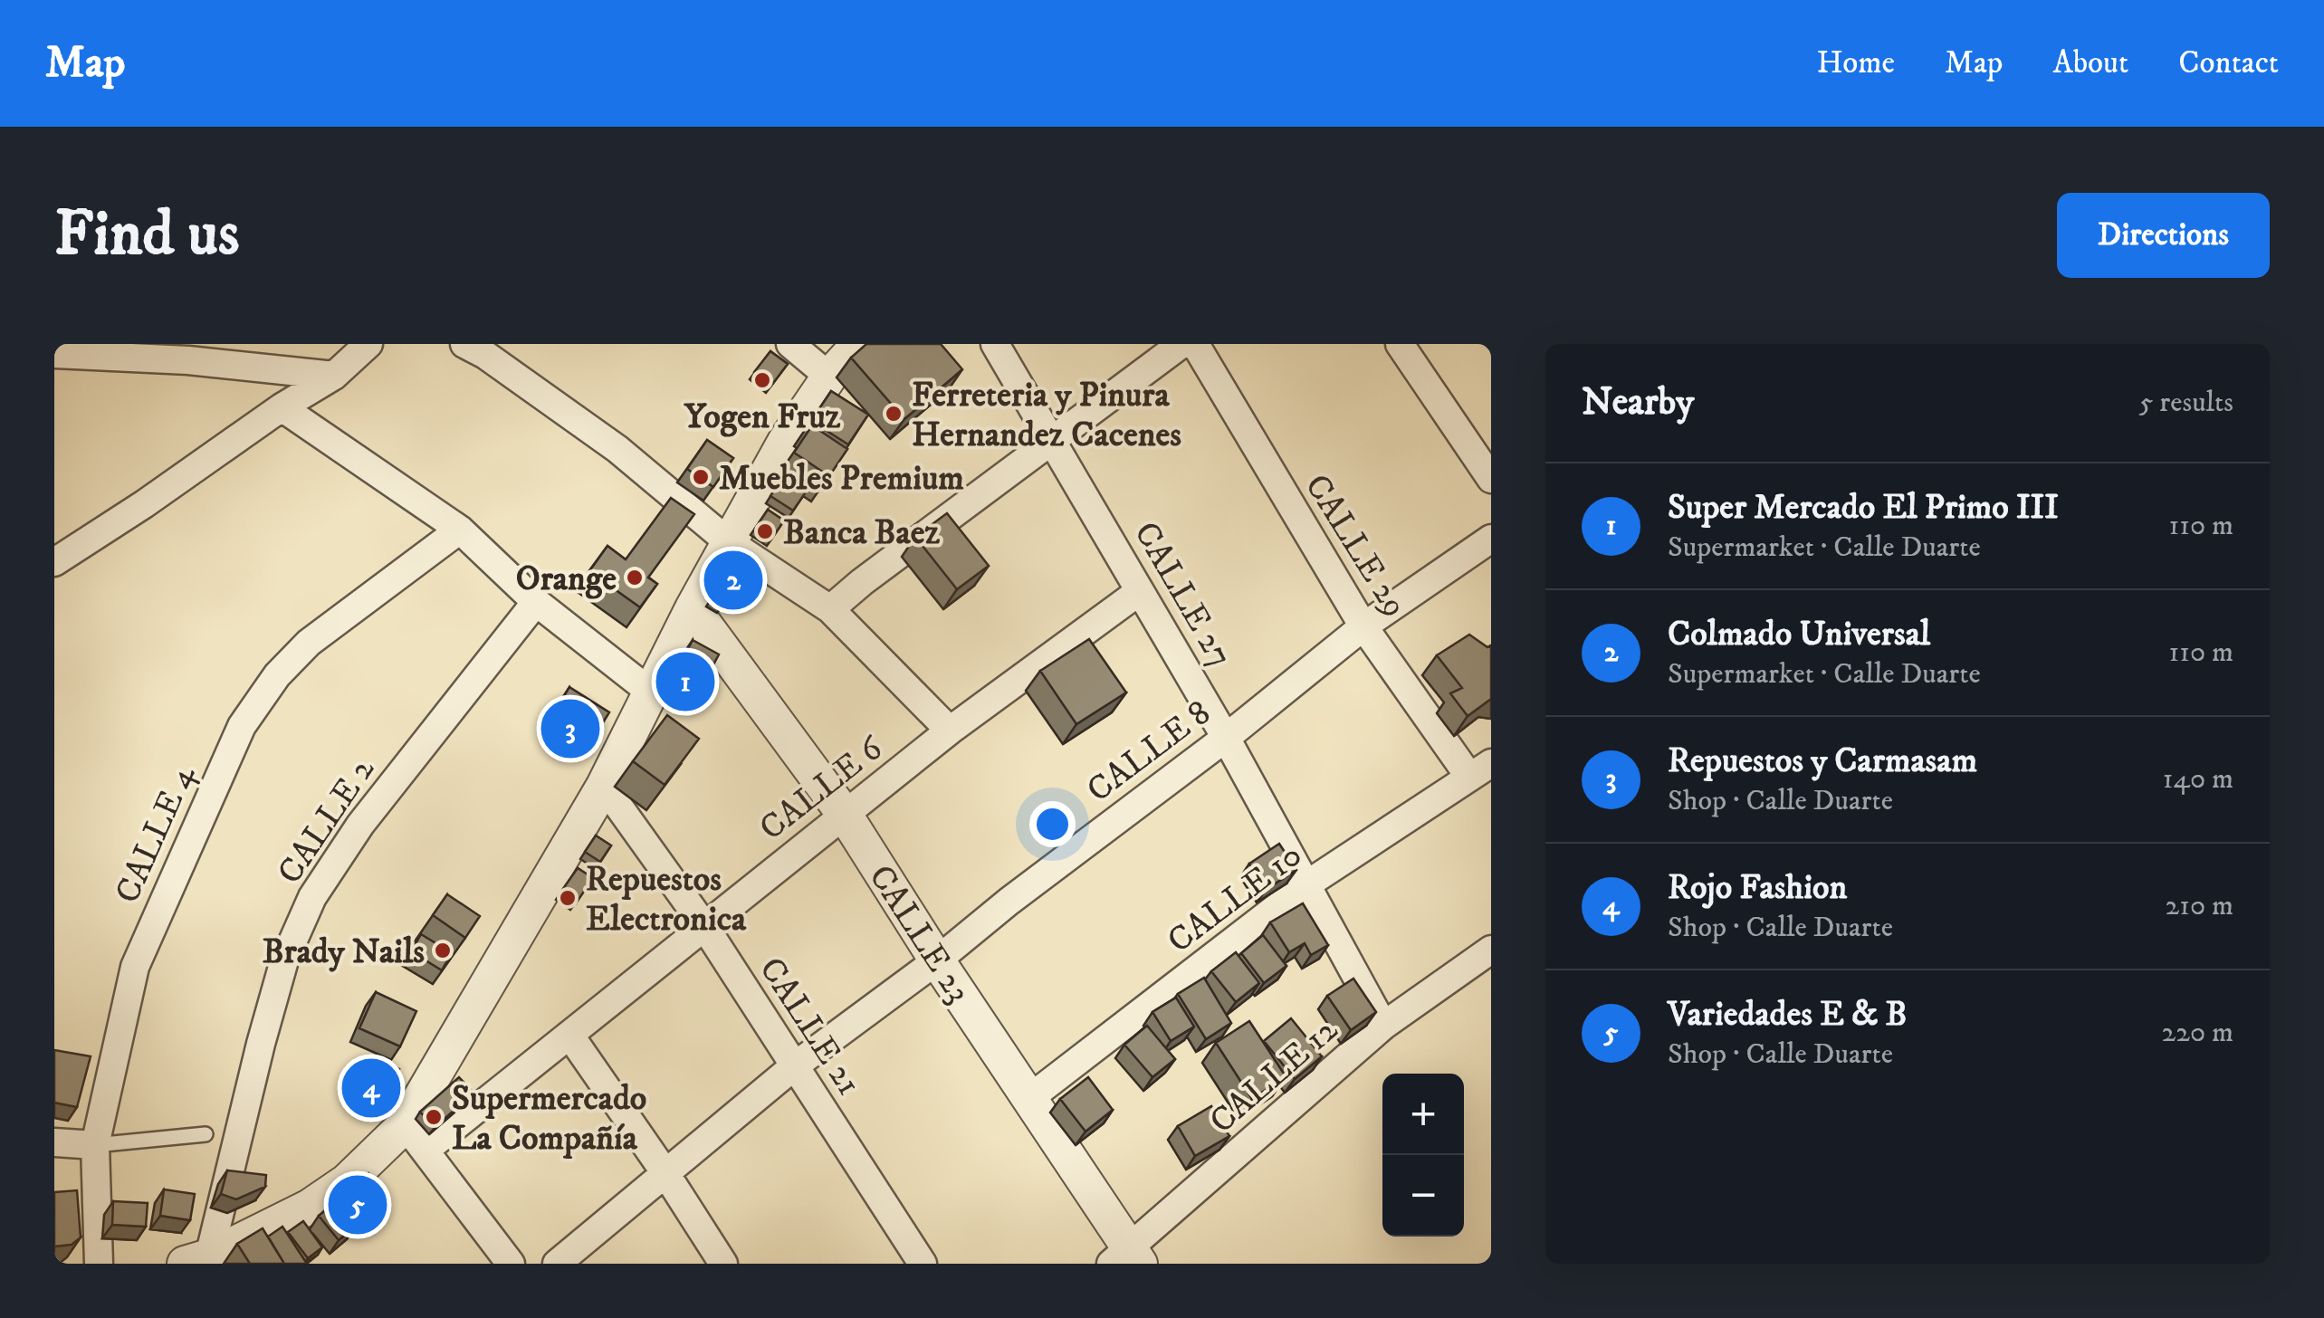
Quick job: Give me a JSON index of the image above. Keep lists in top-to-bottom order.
{
  "streets": {
    "street": [
      "CALLE 29",
      "CALLE 27",
      "CALLE 8",
      "CALLE 6",
      "CALLE 2",
      "CALLE 4",
      "CALLE 10",
      "CALLE 23",
      "CALLE 21",
      "CALLE 12"
    ]
  },
  "crossings": [
    ["CALLE 29", "CALLE 8"],
    ["CALLE 29", "CALLE 10"],
    ["CALLE 27", "CALLE 8"],
    ["CALLE 27", "CALLE 6"],
    ["CALLE 27", "CALLE 10"],
    ["CALLE 27", "CALLE 12"],
    ["CALLE 8", "CALLE 23"],
    ["CALLE 8", "CALLE 21"],
    ["CALLE 6", "CALLE 23"],
    ["CALLE 6", "CALLE 21"],
    ["CALLE 10", "CALLE 23"],
    ["CALLE 23", "CALLE 12"]
  ],
  "places": [
    "Yogen Fruz",
    "Ferreteria y Pinura Hernandez Cacenes",
    "Muebles Premium",
    "Banca Baez",
    "Orange",
    "Repuestos Electronica",
    "Brady Nails",
    "Supermercado La Compañía"
  ],
  "page": {
    "header": "Map",
    "nav": [
      "Home",
      "Map",
      "About",
      "Contact"
    ],
    "buttons": "Directions",
    "title": "Find us",
    "heading": ["Nearby", "5 results"],
    "list": [
      {
        "mark": "1",
        "name": "Super Mercado El Primo III",
        "note": "Supermarket · Calle Duarte",
        "value": "110 m"
      },
      {
        "mark": "2",
        "name": "Colmado Universal",
        "note": "Supermarket · Calle Duarte",
        "value": "110 m"
      },
      {
        "mark": "3",
        "name": "Repuestos y Carmasam",
        "note": "Shop · Calle Duarte",
        "value": "140 m"
      },
      {
        "mark": "4",
        "name": "Rojo Fashion",
        "note": "Shop · Calle Duarte",
        "value": "210 m"
      },
      {
        "mark": "5",
        "name": "Variedades E & B",
        "note": "Shop · Calle Duarte",
        "value": "220 m"
      }
    ],
    "pins": [
      "2",
      "1",
      "3",
      "4",
      "5"
    ],
    "map_buttons": ["+", "−"]
  }
}
